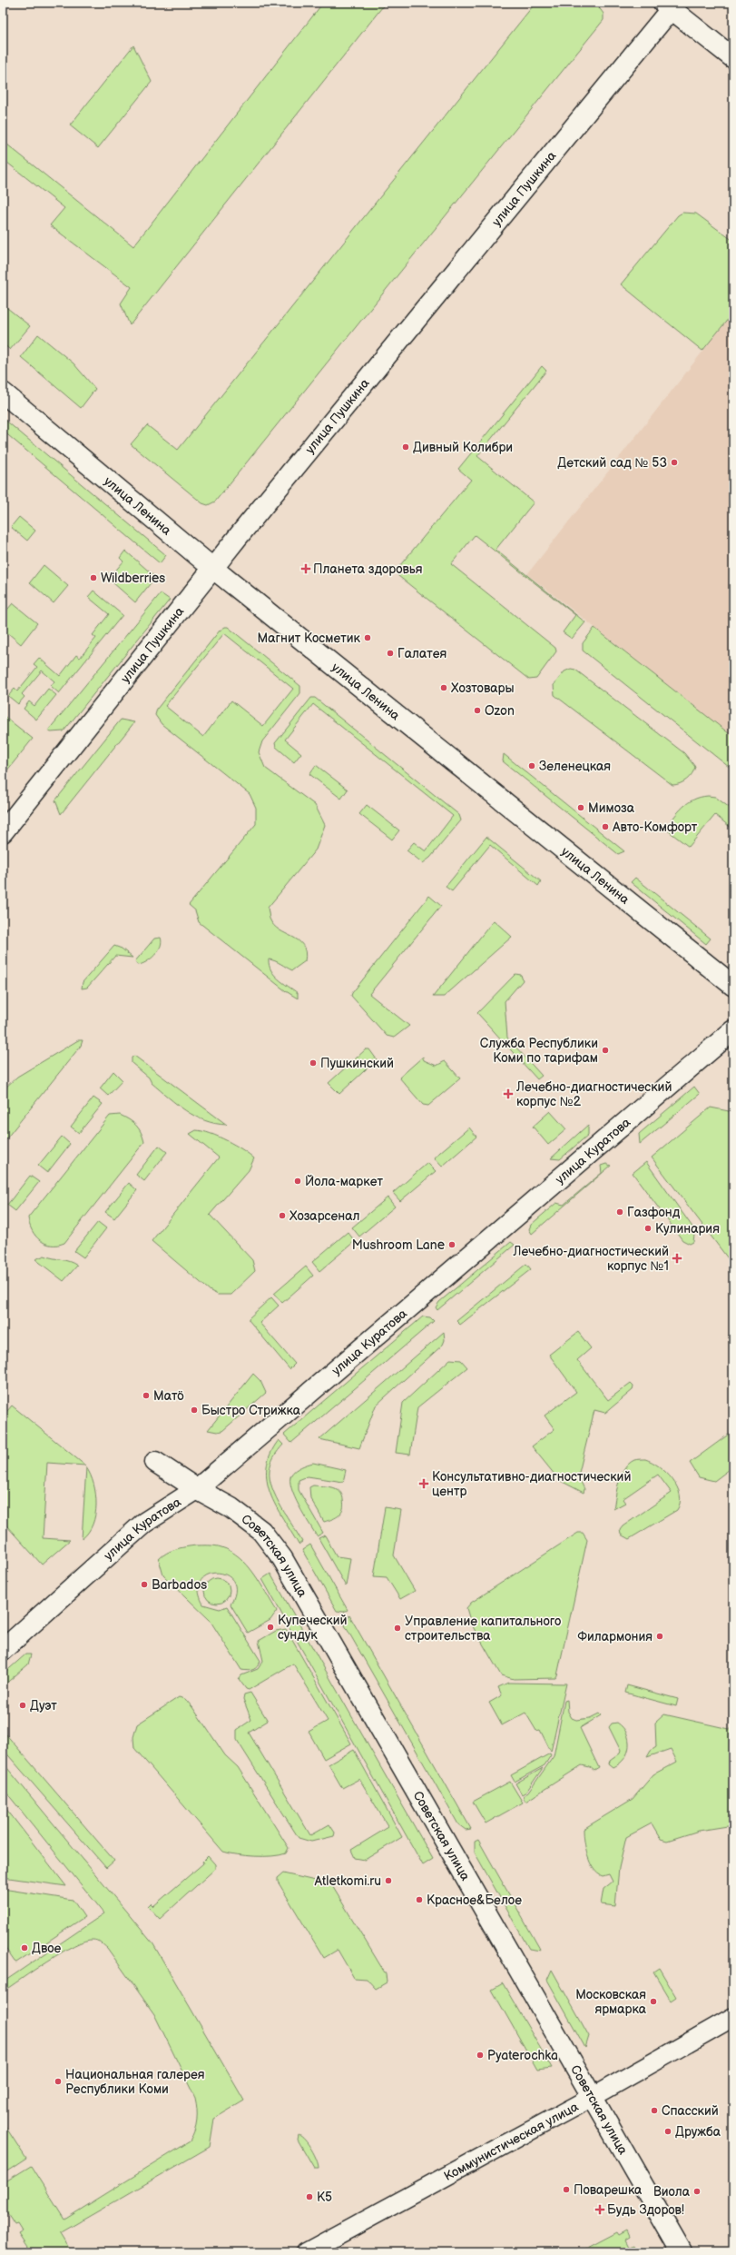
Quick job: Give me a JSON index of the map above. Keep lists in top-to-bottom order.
{
  "streets": {
    "street": [
      "улица Пушкина",
      "улица Ленина",
      "улица Куратова",
      "Советская улица",
      "Коммунистическая улица"
    ]
  },
  "crossings": [
    ["улица Пушкина", "улица Ленина"],
    ["улица Куратова", "Советская улица"],
    ["Советская улица", "Коммунистическая улица"]
  ],
  "places": {
    "other": [
      "Дивный Колибри",
      "Детский сад № 53",
      "Wildberries",
      "Магнит Косметик",
      "Галатея",
      "Хозтовары",
      "Ozon",
      "Зеленецкая",
      "Мимоза",
      "Авто-Комфорт",
      "Служба Республики Коми по тарифам",
      "Пушкинский",
      "Йола-маркет",
      "Газфонд",
      "Хозарсенал",
      "Кулинария",
      "Mushroom Lane",
      "Матӧ",
      "Быстро Стрижка",
      "Barbados",
      "Купеческий сундук",
      "Управление капитального строительства",
      "Филармония",
      "Дуэт",
      "Atletkomi.ru",
      "Красное&Белое",
      "Двое",
      "Московская ярмарка",
      "Pyaterochka",
      "Национальная галерея Республики Коми",
      "Спасский",
      "Дружба",
      "Поварешка",
      "Виола",
      "К5"
    ],
    "health": [
      "Планета здоровья",
      "Лечебно-диагностический корпус №2",
      "Лечебно-диагностический корпус №1",
      "Консультативно-диагностический центр",
      "Будь Здоров!"
    ]
  }
}
